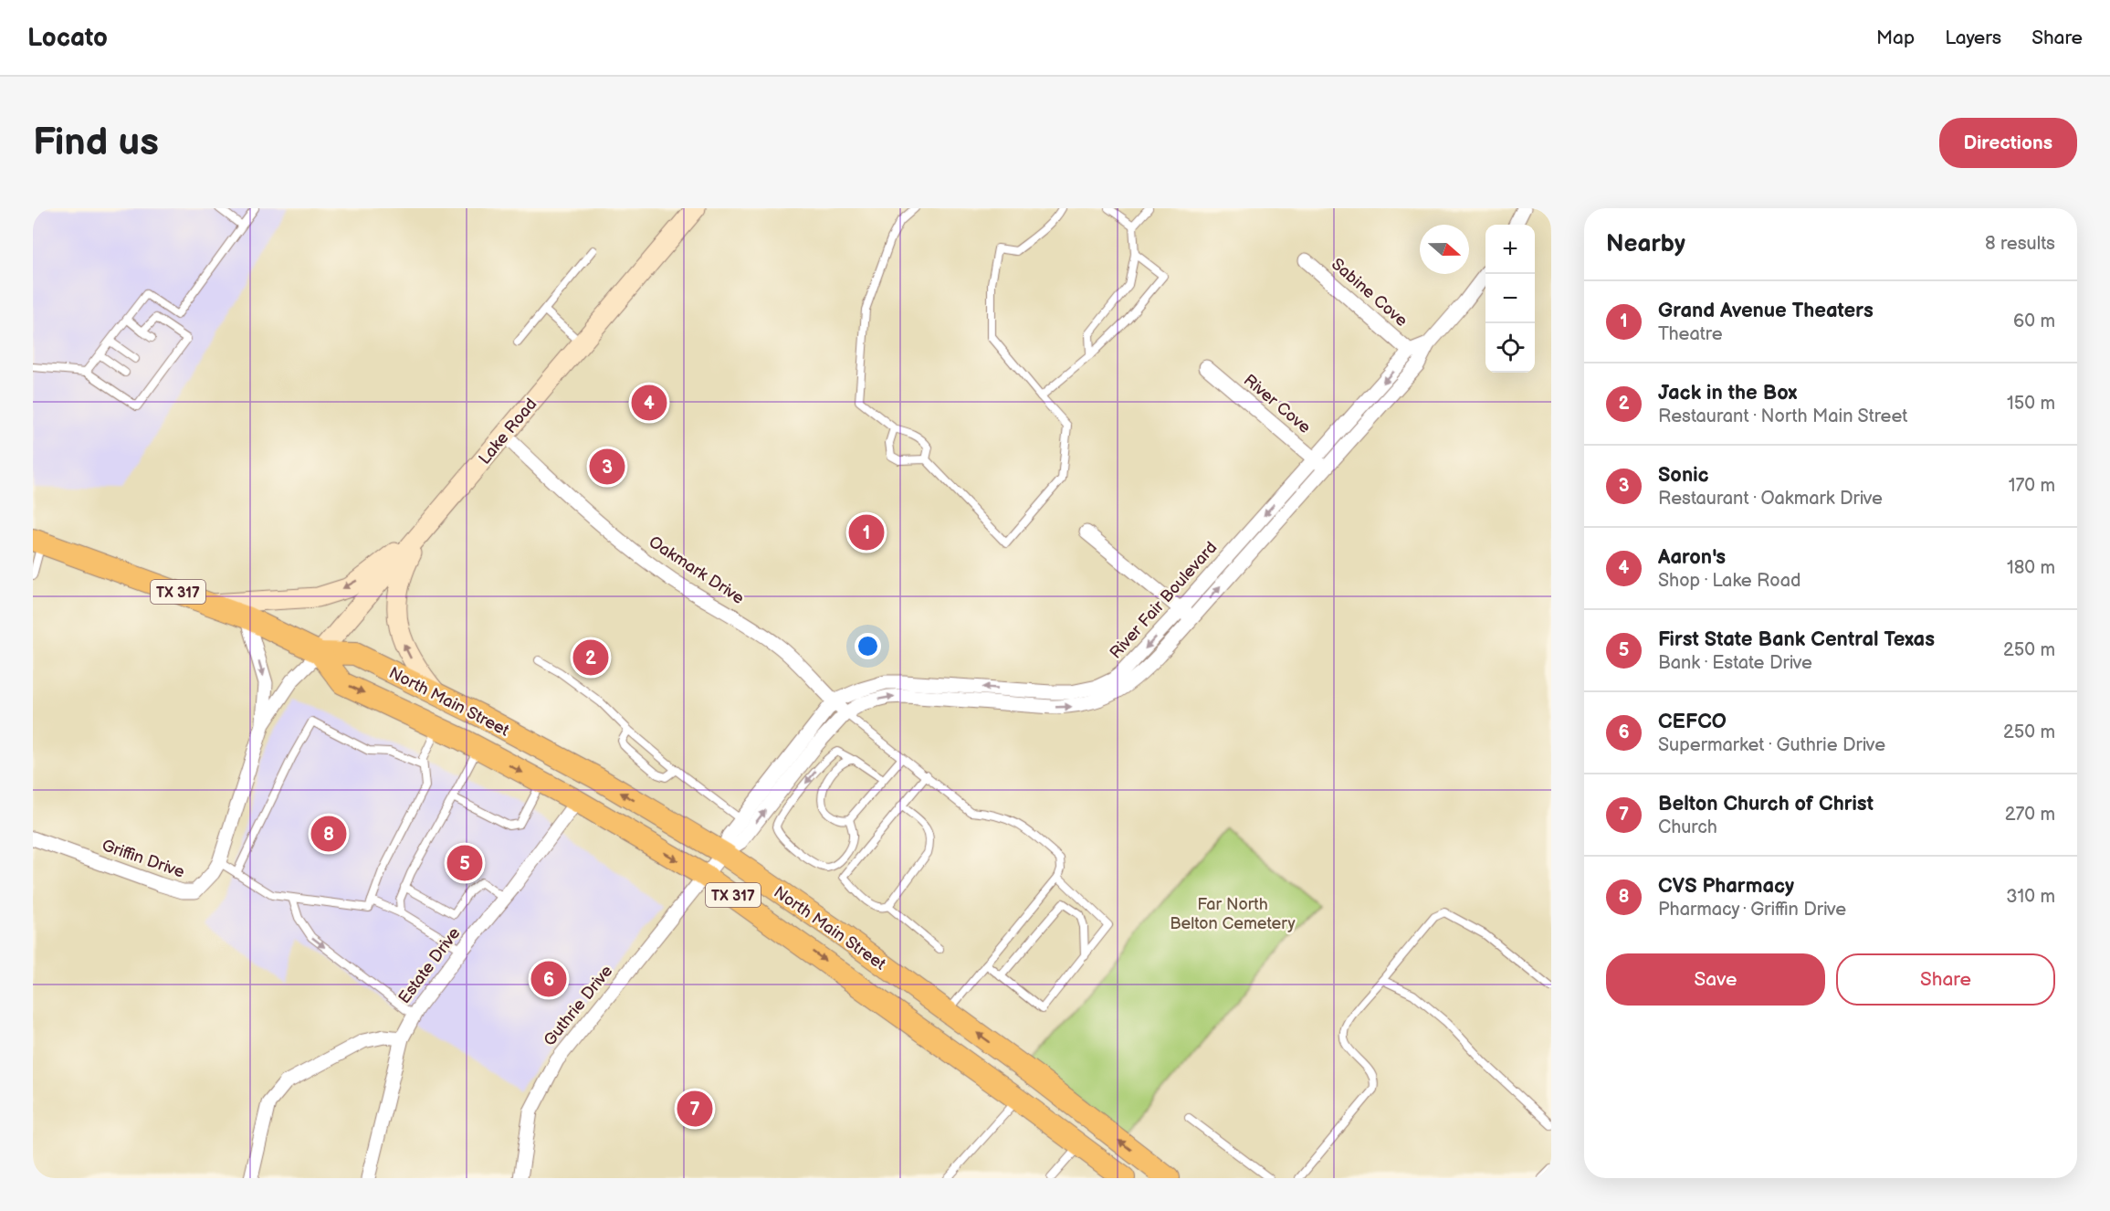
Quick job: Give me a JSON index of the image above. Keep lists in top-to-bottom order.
{
  "streets": {
    "main road": ["Lake Road", "TX 317", "North Main Street"],
    "street": [
      "Sabine Cove",
      "River Cove",
      "Oakmark Drive",
      "River Fair Boulevard",
      "Griffin Drive",
      "Estate Drive",
      "Guthrie Drive"
    ]
  },
  "crossings": [
    ["Sabine Cove", "River Fair Boulevard"],
    ["River Cove", "River Fair Boulevard"],
    ["Lake Road", "Oakmark Drive"],
    ["Lake Road", "North Main Street"],
    ["Lake Road", "Griffin Drive"],
    ["Oakmark Drive", "River Fair Boulevard"],
    ["River Fair Boulevard", "North Main Street"],
    ["River Fair Boulevard", "Guthrie Drive"],
    ["North Main Street", "Griffin Drive"],
    ["North Main Street", "Estate Drive"],
    ["North Main Street", "Guthrie Drive"]
  ],
  "parks": ["Far North Belton Cemetery"],
  "north": "right",
  "page": {
    "header": "Locato",
    "nav": ["Map", "Layers", "Share"],
    "buttons": [
      "Directions",
      ["Save", "Share"]
    ],
    "title": "Find us",
    "heading": ["Nearby", "8 results"],
    "map_buttons": ["+", "−"],
    "list": [
      {
        "mark": "1",
        "name": "Grand Avenue Theaters",
        "note": "Theatre",
        "value": "60 m"
      },
      {
        "mark": "2",
        "name": "Jack in the Box",
        "note": "Restaurant · North Main Street",
        "value": "150 m"
      },
      {
        "mark": "3",
        "name": "Sonic",
        "note": "Restaurant · Oakmark Drive",
        "value": "170 m"
      },
      {
        "mark": "4",
        "name": "Aaron's",
        "note": "Shop · Lake Road",
        "value": "180 m"
      },
      {
        "mark": "5",
        "name": "First State Bank Central Texas",
        "note": "Bank · Estate Drive",
        "value": "250 m"
      },
      {
        "mark": "6",
        "name": "CEFCO",
        "note": "Supermarket · Guthrie Drive",
        "value": "250 m"
      },
      {
        "mark": "7",
        "name": "Belton Church of Christ",
        "note": "Church",
        "value": "270 m"
      },
      {
        "mark": "8",
        "name": "CVS Pharmacy",
        "note": "Pharmacy · Griffin Drive",
        "value": "310 m"
      }
    ],
    "pins": [
      "4",
      "3",
      "1",
      "2",
      "8",
      "5",
      "6",
      "7"
    ]
  }
}
